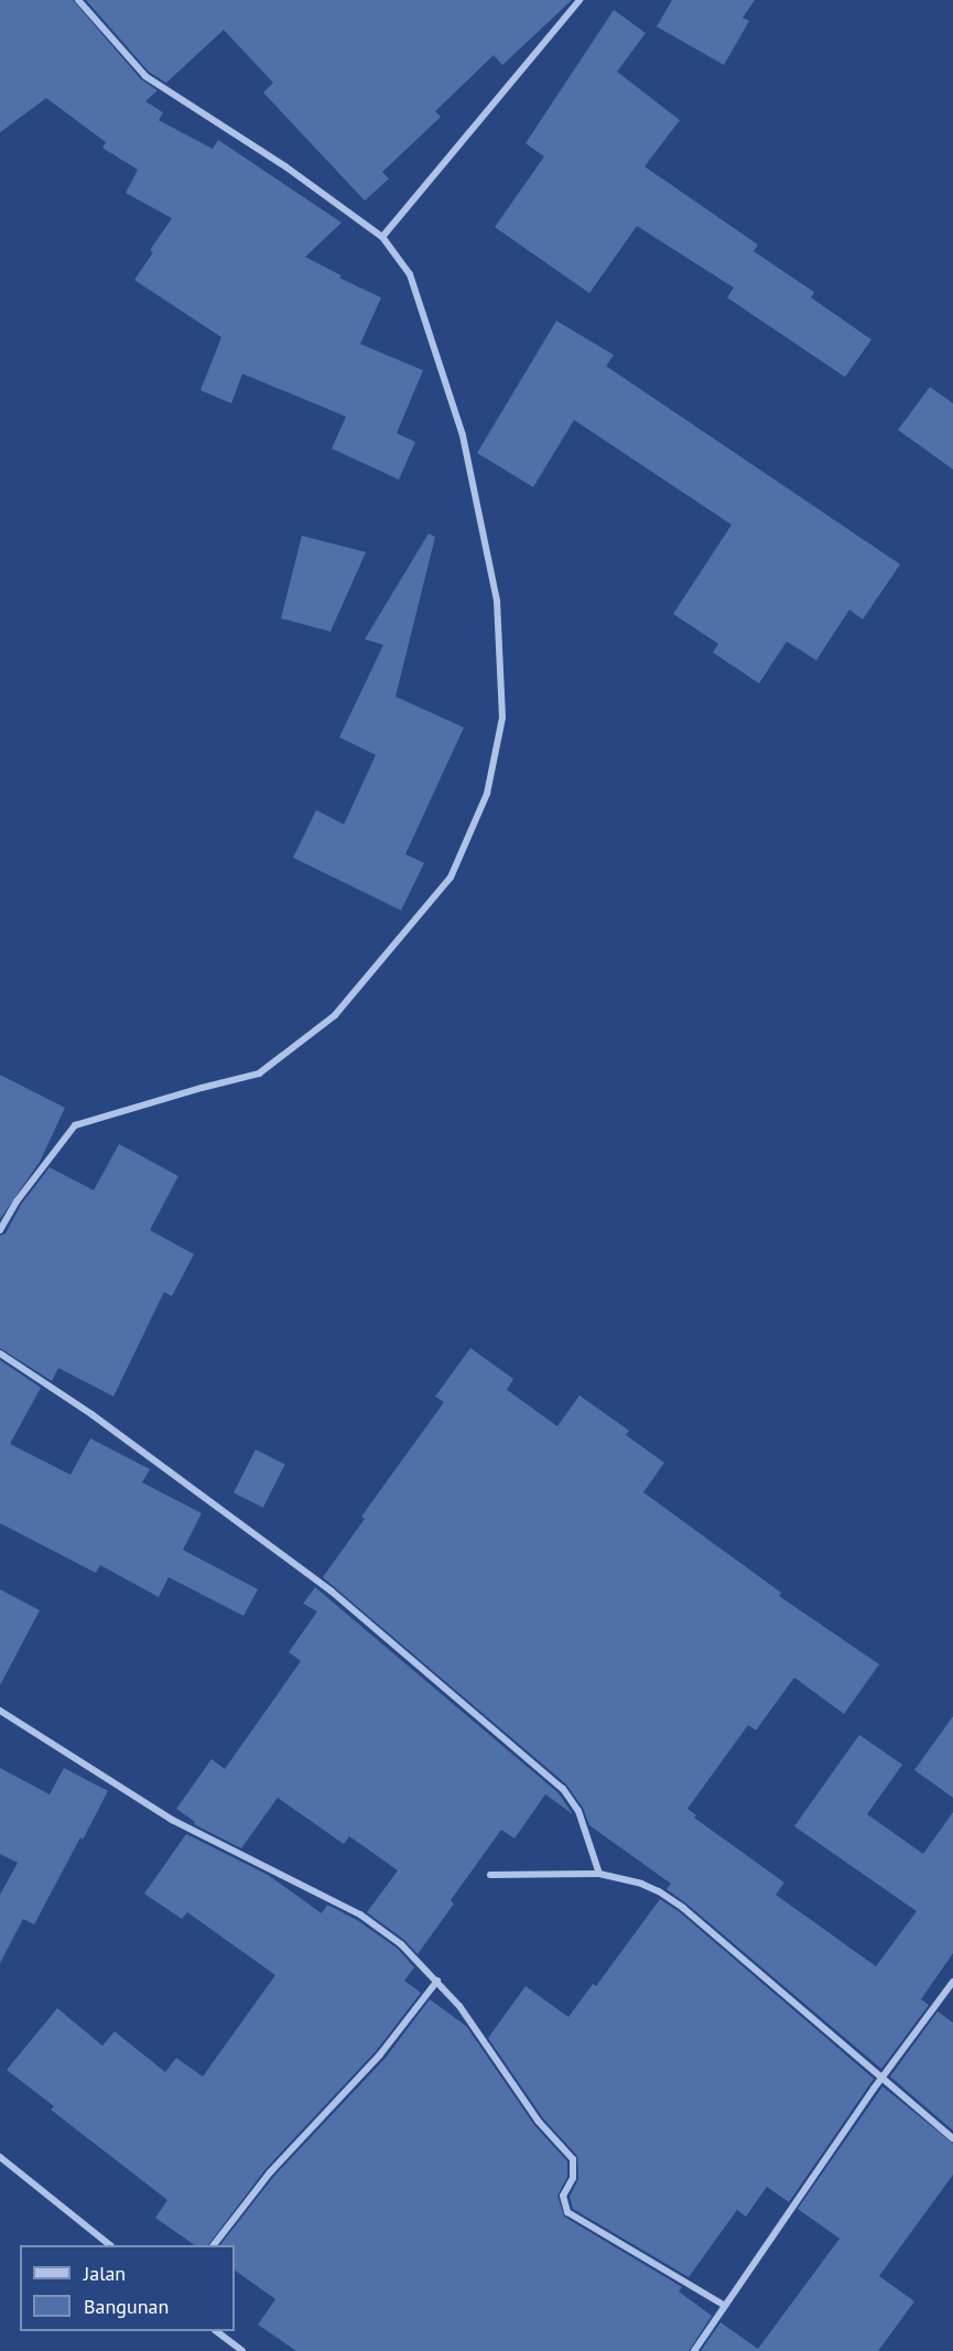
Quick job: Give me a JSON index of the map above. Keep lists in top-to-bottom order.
{
  "legend": ["Jalan", "Bangunan"]
}
